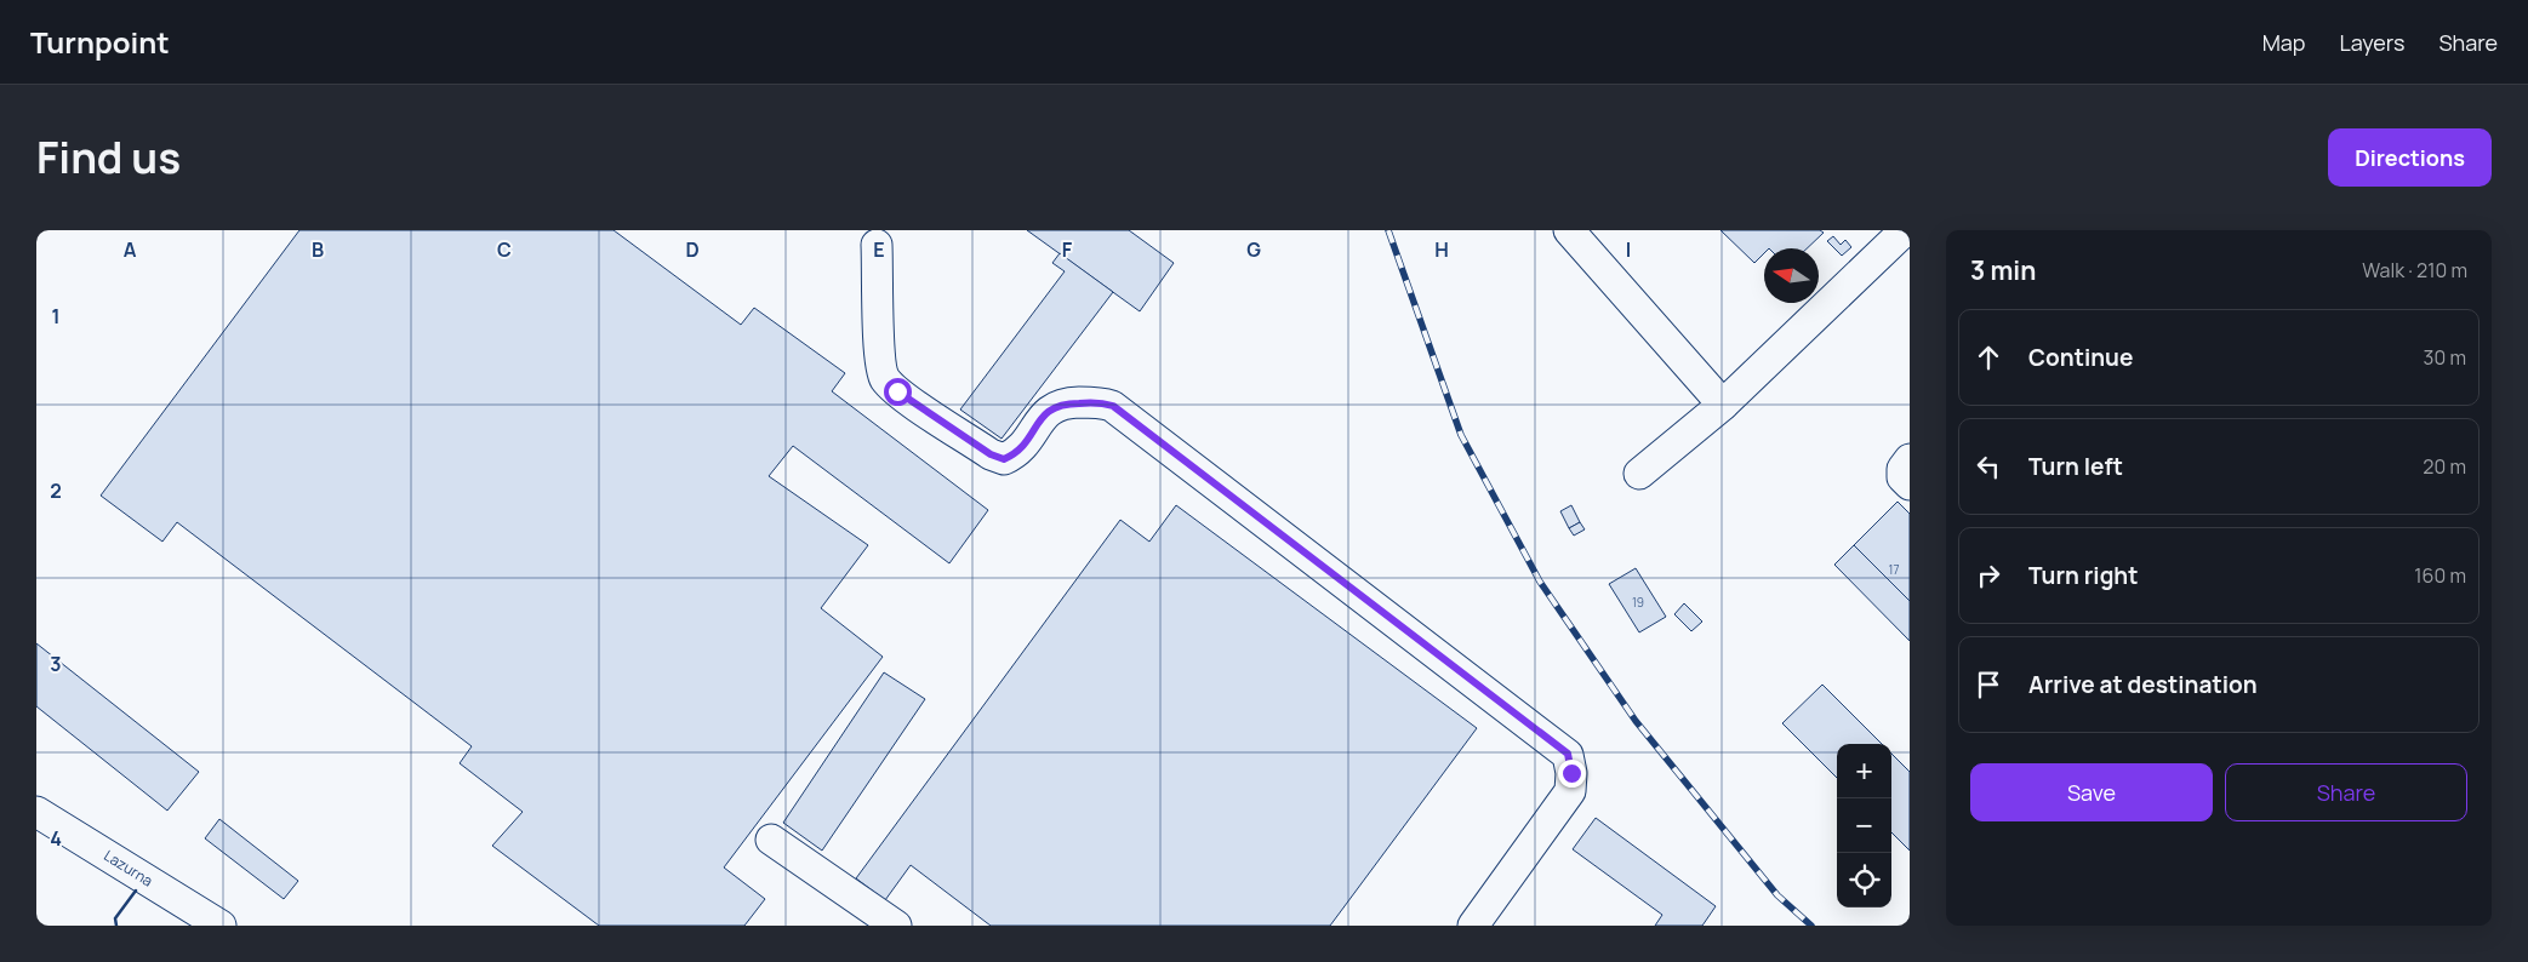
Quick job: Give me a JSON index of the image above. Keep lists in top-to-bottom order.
{
  "streets": {
    "street": ["Lazurna"]
  },
  "house_numbers": ["17", "19"],
  "north": "left",
  "page": {
    "header": "Turnpoint",
    "nav": ["Map", "Layers", "Share"],
    "title": "Find us",
    "buttons": [
      "Directions",
      ["Save", "Share"]
    ],
    "heading": ["3 min", "Walk · 210 m"],
    "list": [
      ["Continue", "30 m"],
      ["Turn left", "20 m"],
      ["Turn right", "160 m"],
      "Arrive at destination"
    ],
    "map_buttons": ["+", "−"]
  },
  "grid": {
    "columns": [
      "A",
      "B",
      "C",
      "D",
      "E",
      "F",
      "G",
      "H",
      "I"
    ],
    "rows": [
      "1",
      "2",
      "3",
      "4"
    ]
  }
}
